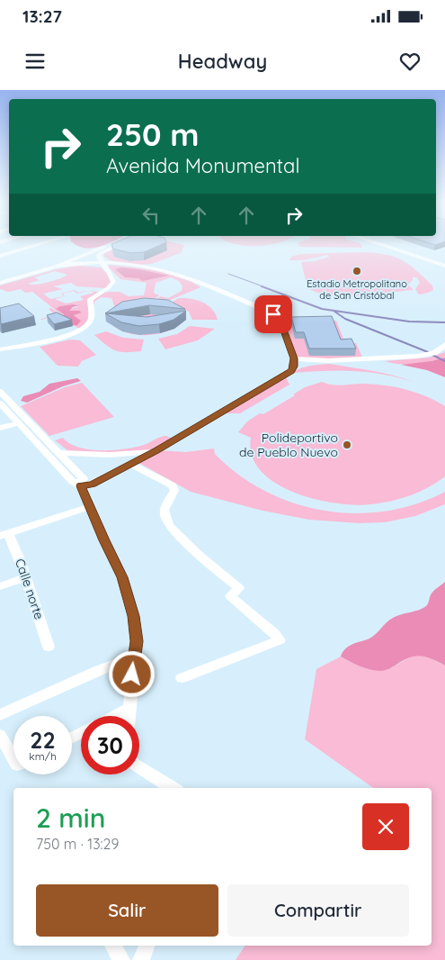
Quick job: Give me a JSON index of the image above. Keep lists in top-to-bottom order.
{
  "streets": {
    "street": ["Calle norte"]
  },
  "places": ["Estadio Metropolitano de San Cristóbal", "Polideportivo de Pueblo Nuevo"],
  "page": {
    "status": "13:27",
    "header": "Headway",
    "turn": ["250 m", "Avenida Monumental"],
    "speed": "22 km/h",
    "limit": "30",
    "heading": ["2 min", "750 m · 13:29"],
    "buttons": ["Salir", "Compartir"]
  }
}
